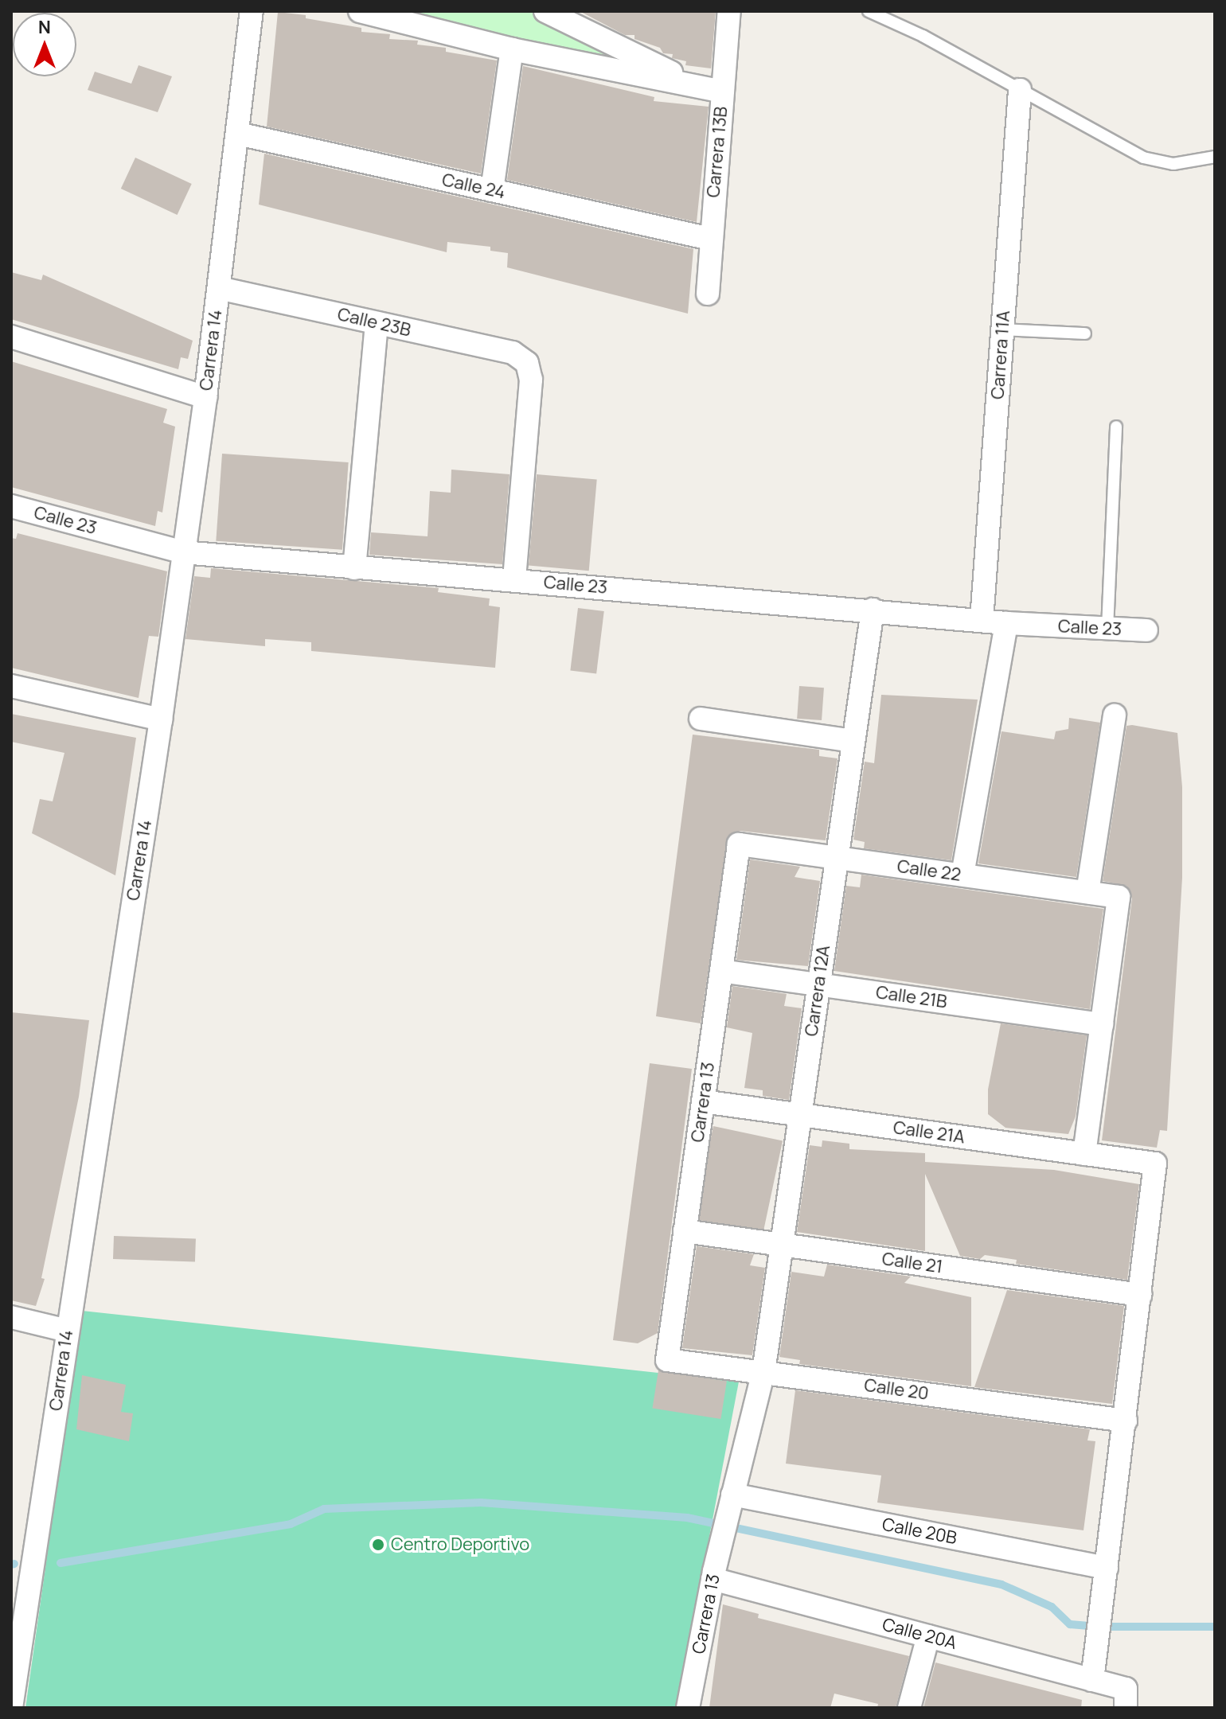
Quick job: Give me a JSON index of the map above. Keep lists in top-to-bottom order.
{
  "streets": {
    "street": [
      "Carrera 13B",
      "Calle 24",
      "Calle 23B",
      "Carrera 14",
      "Carrera 11A",
      "Calle 23",
      "Calle 22",
      "Carrera 12A",
      "Calle 21B",
      "Carrera 13",
      "Calle 21A",
      "Calle 21",
      "Calle 20",
      "Calle 20B",
      "Calle 20A"
    ]
  },
  "crossings": [
    ["Carrera 13B", "Calle 24"],
    ["Calle 24", "Carrera 14"],
    ["Calle 23B", "Carrera 14"],
    ["Calle 23B", "Calle 23"],
    ["Carrera 14", "Calle 23"],
    ["Carrera 11A", "Calle 23"],
    ["Calle 23", "Carrera 12A"],
    ["Calle 22", "Carrera 12A"],
    ["Calle 22", "Calle 21B"],
    ["Calle 22", "Carrera 13"],
    ["Carrera 12A", "Calle 21B"],
    ["Carrera 12A", "Carrera 13"],
    ["Carrera 12A", "Calle 21A"],
    ["Carrera 12A", "Calle 21"],
    ["Carrera 12A", "Calle 20"],
    ["Calle 21B", "Carrera 13"],
    ["Carrera 13", "Calle 21A"],
    ["Carrera 13", "Calle 21"],
    ["Carrera 13", "Calle 20"],
    ["Carrera 13", "Calle 20B"],
    ["Carrera 13", "Calle 20A"],
    ["Calle 21A", "Calle 21"]
  ],
  "places": ["Centro Deportivo"],
  "north": "top"
}
